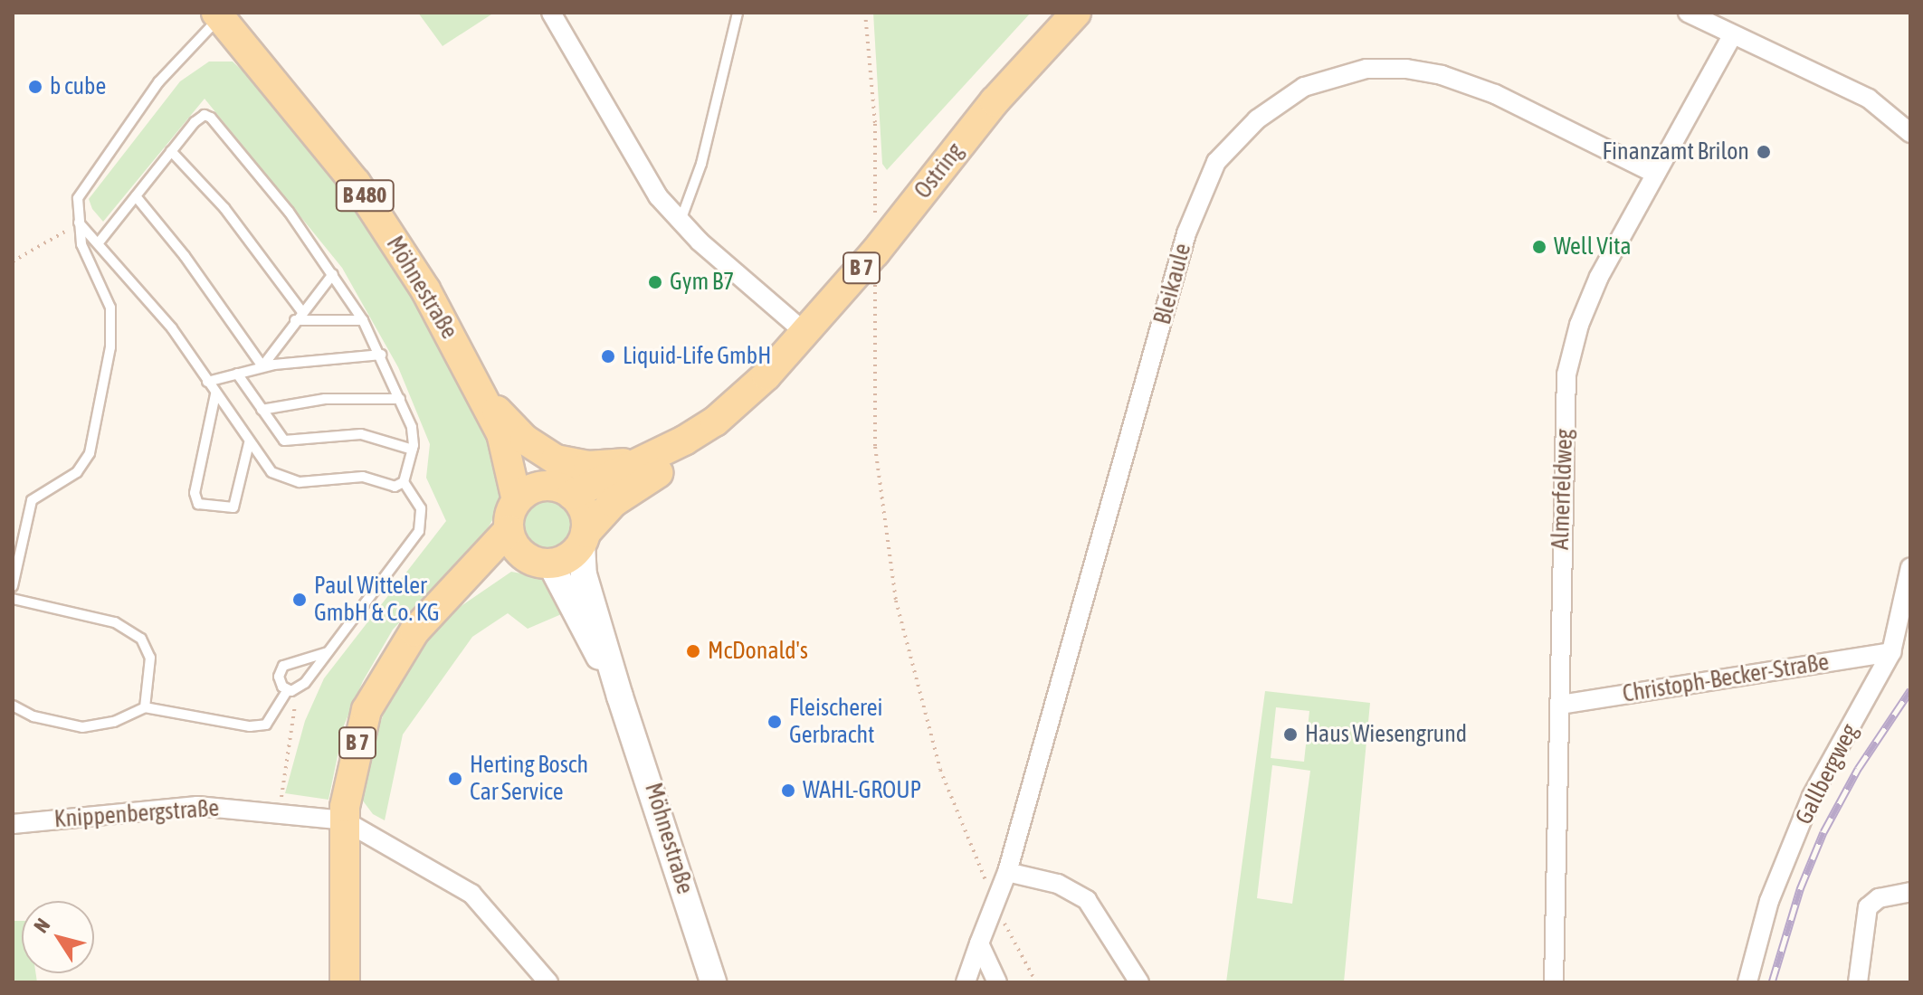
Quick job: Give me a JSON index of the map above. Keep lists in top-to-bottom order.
{
  "streets": {
    "main road": [
      "Ostring",
      "B 480",
      "B 7",
      "Möhnestraße"
    ],
    "street": [
      "Bleikaule",
      "Almerfeldweg",
      "Christoph-Becker-Straße",
      "Gallbergweg",
      "Knippenbergstraße"
    ]
  },
  "crossings": [
    ["Ostring", "B 7"],
    ["B 480", "B 7"],
    ["B 480", "Möhnestraße"],
    ["B 7", "Möhnestraße"],
    ["B 7", "Knippenbergstraße"],
    ["Bleikaule", "Almerfeldweg"],
    ["Almerfeldweg", "Christoph-Becker-Straße"],
    ["Christoph-Becker-Straße", "Gallbergweg"]
  ],
  "places": [
    "b cube",
    "Finanzamt Brilon",
    "Well Vita",
    "Gym B7",
    "Liquid-Life GmbH",
    "Paul Witteler GmbH & Co. KG",
    "McDonald's",
    "Fleischerei Gerbracht",
    "Haus Wiesengrund",
    "Herting Bosch Car Service",
    "WAHL-GROUP"
  ],
  "north": "top left"
}
